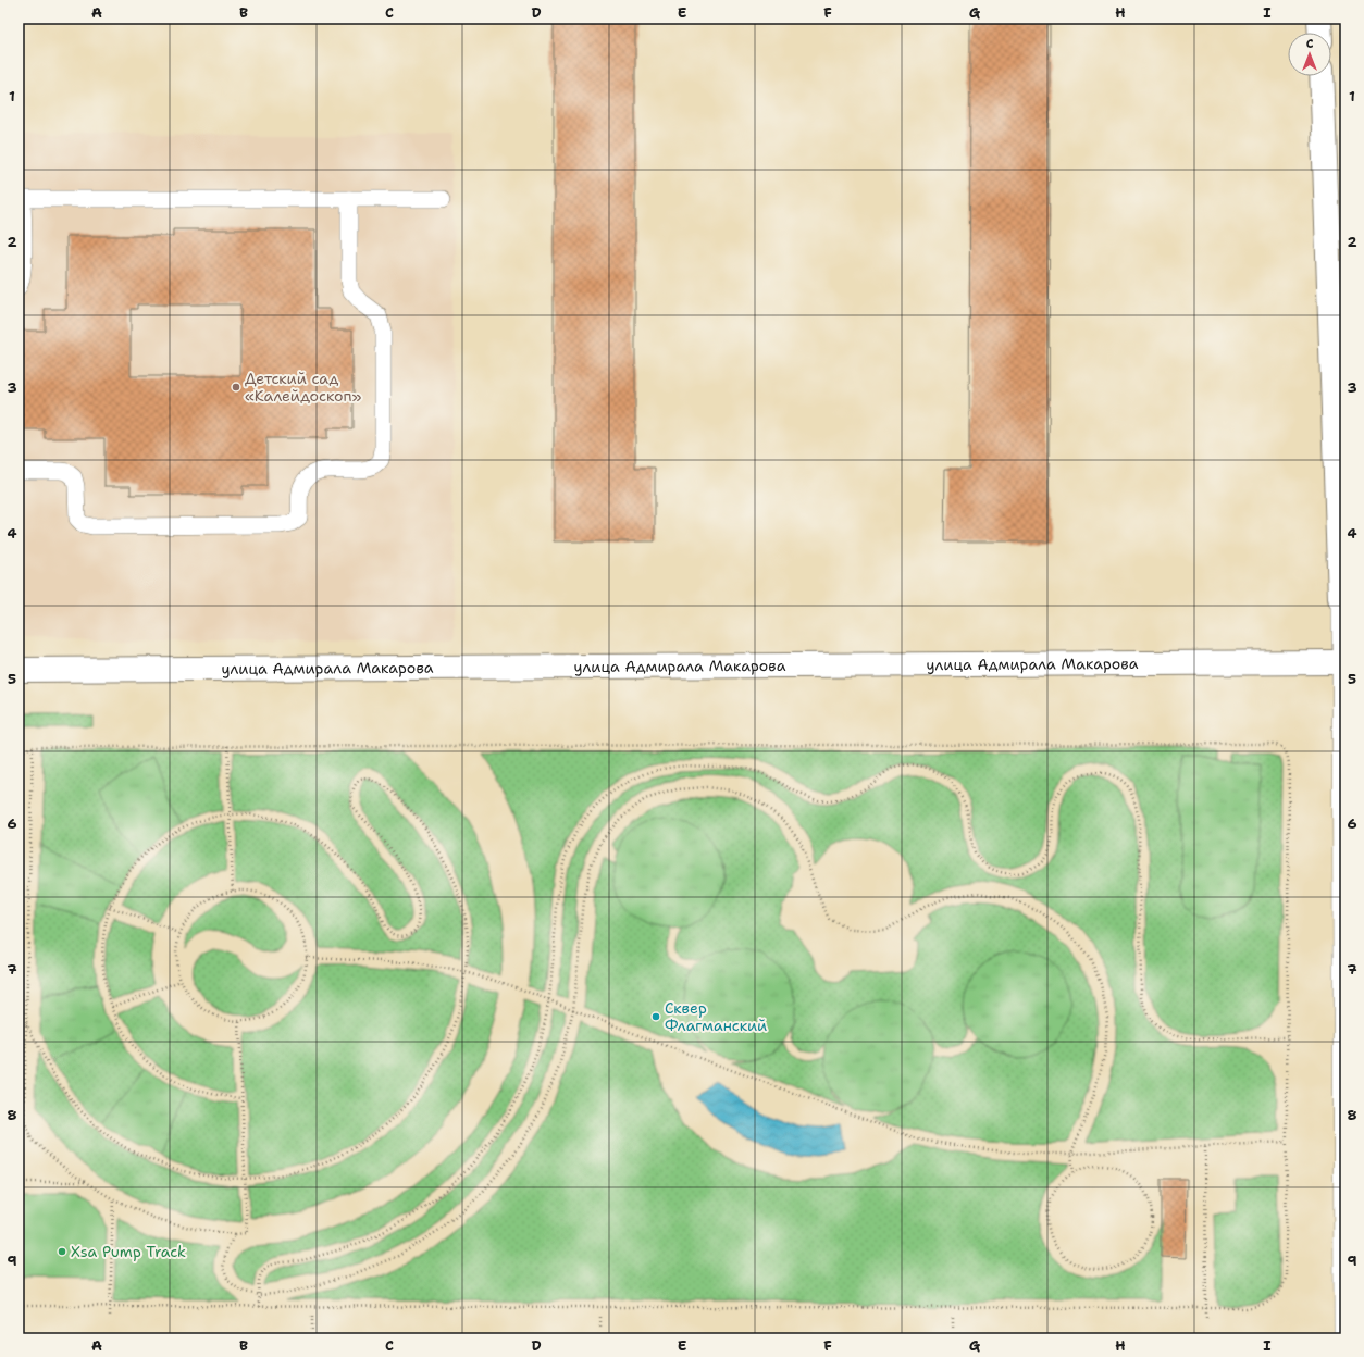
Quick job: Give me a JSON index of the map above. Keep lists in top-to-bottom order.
{
  "streets": {
    "street": ["улица Адмирала Макарова"]
  },
  "places": ["Детский сад «Калейдоскоп»", "Сквер Флагманский", "Xsa Pump Track"],
  "north": "top",
  "grid": {
    "columns": [
      "A",
      "B",
      "C",
      "D",
      "E",
      "F",
      "G",
      "H",
      "I"
    ],
    "rows": [
      "1",
      "2",
      "3",
      "4",
      "5",
      "6",
      "7",
      "8",
      "9"
    ]
  }
}
